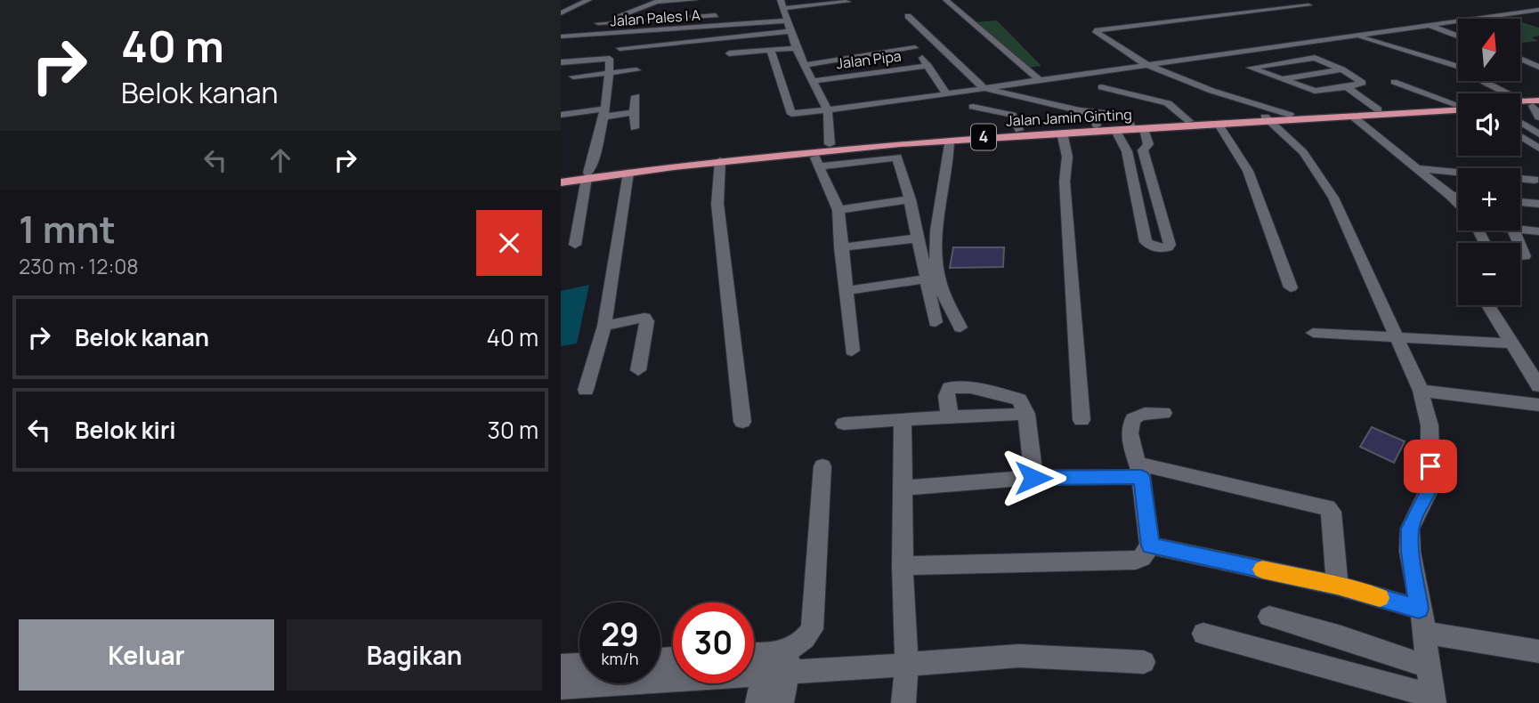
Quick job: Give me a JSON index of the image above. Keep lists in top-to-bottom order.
{
  "streets": {
    "highway": ["Jalan Jamin Ginting", "4"],
    "street": ["Jalan Pales I A", "Jalan Pipa"]
  },
  "north": "top",
  "page": {
    "turn": ["40 m", "Belok kanan"],
    "map_buttons": ["+", "−"],
    "heading": ["1 mnt", "230 m · 12:08"],
    "list": [
      {
        "name": "Belok kanan",
        "value": "40 m"
      },
      {
        "name": "Belok kiri",
        "value": "30 m"
      }
    ],
    "speed": "29 km/h",
    "limit": "30",
    "buttons": ["Keluar", "Bagikan"]
  }
}
